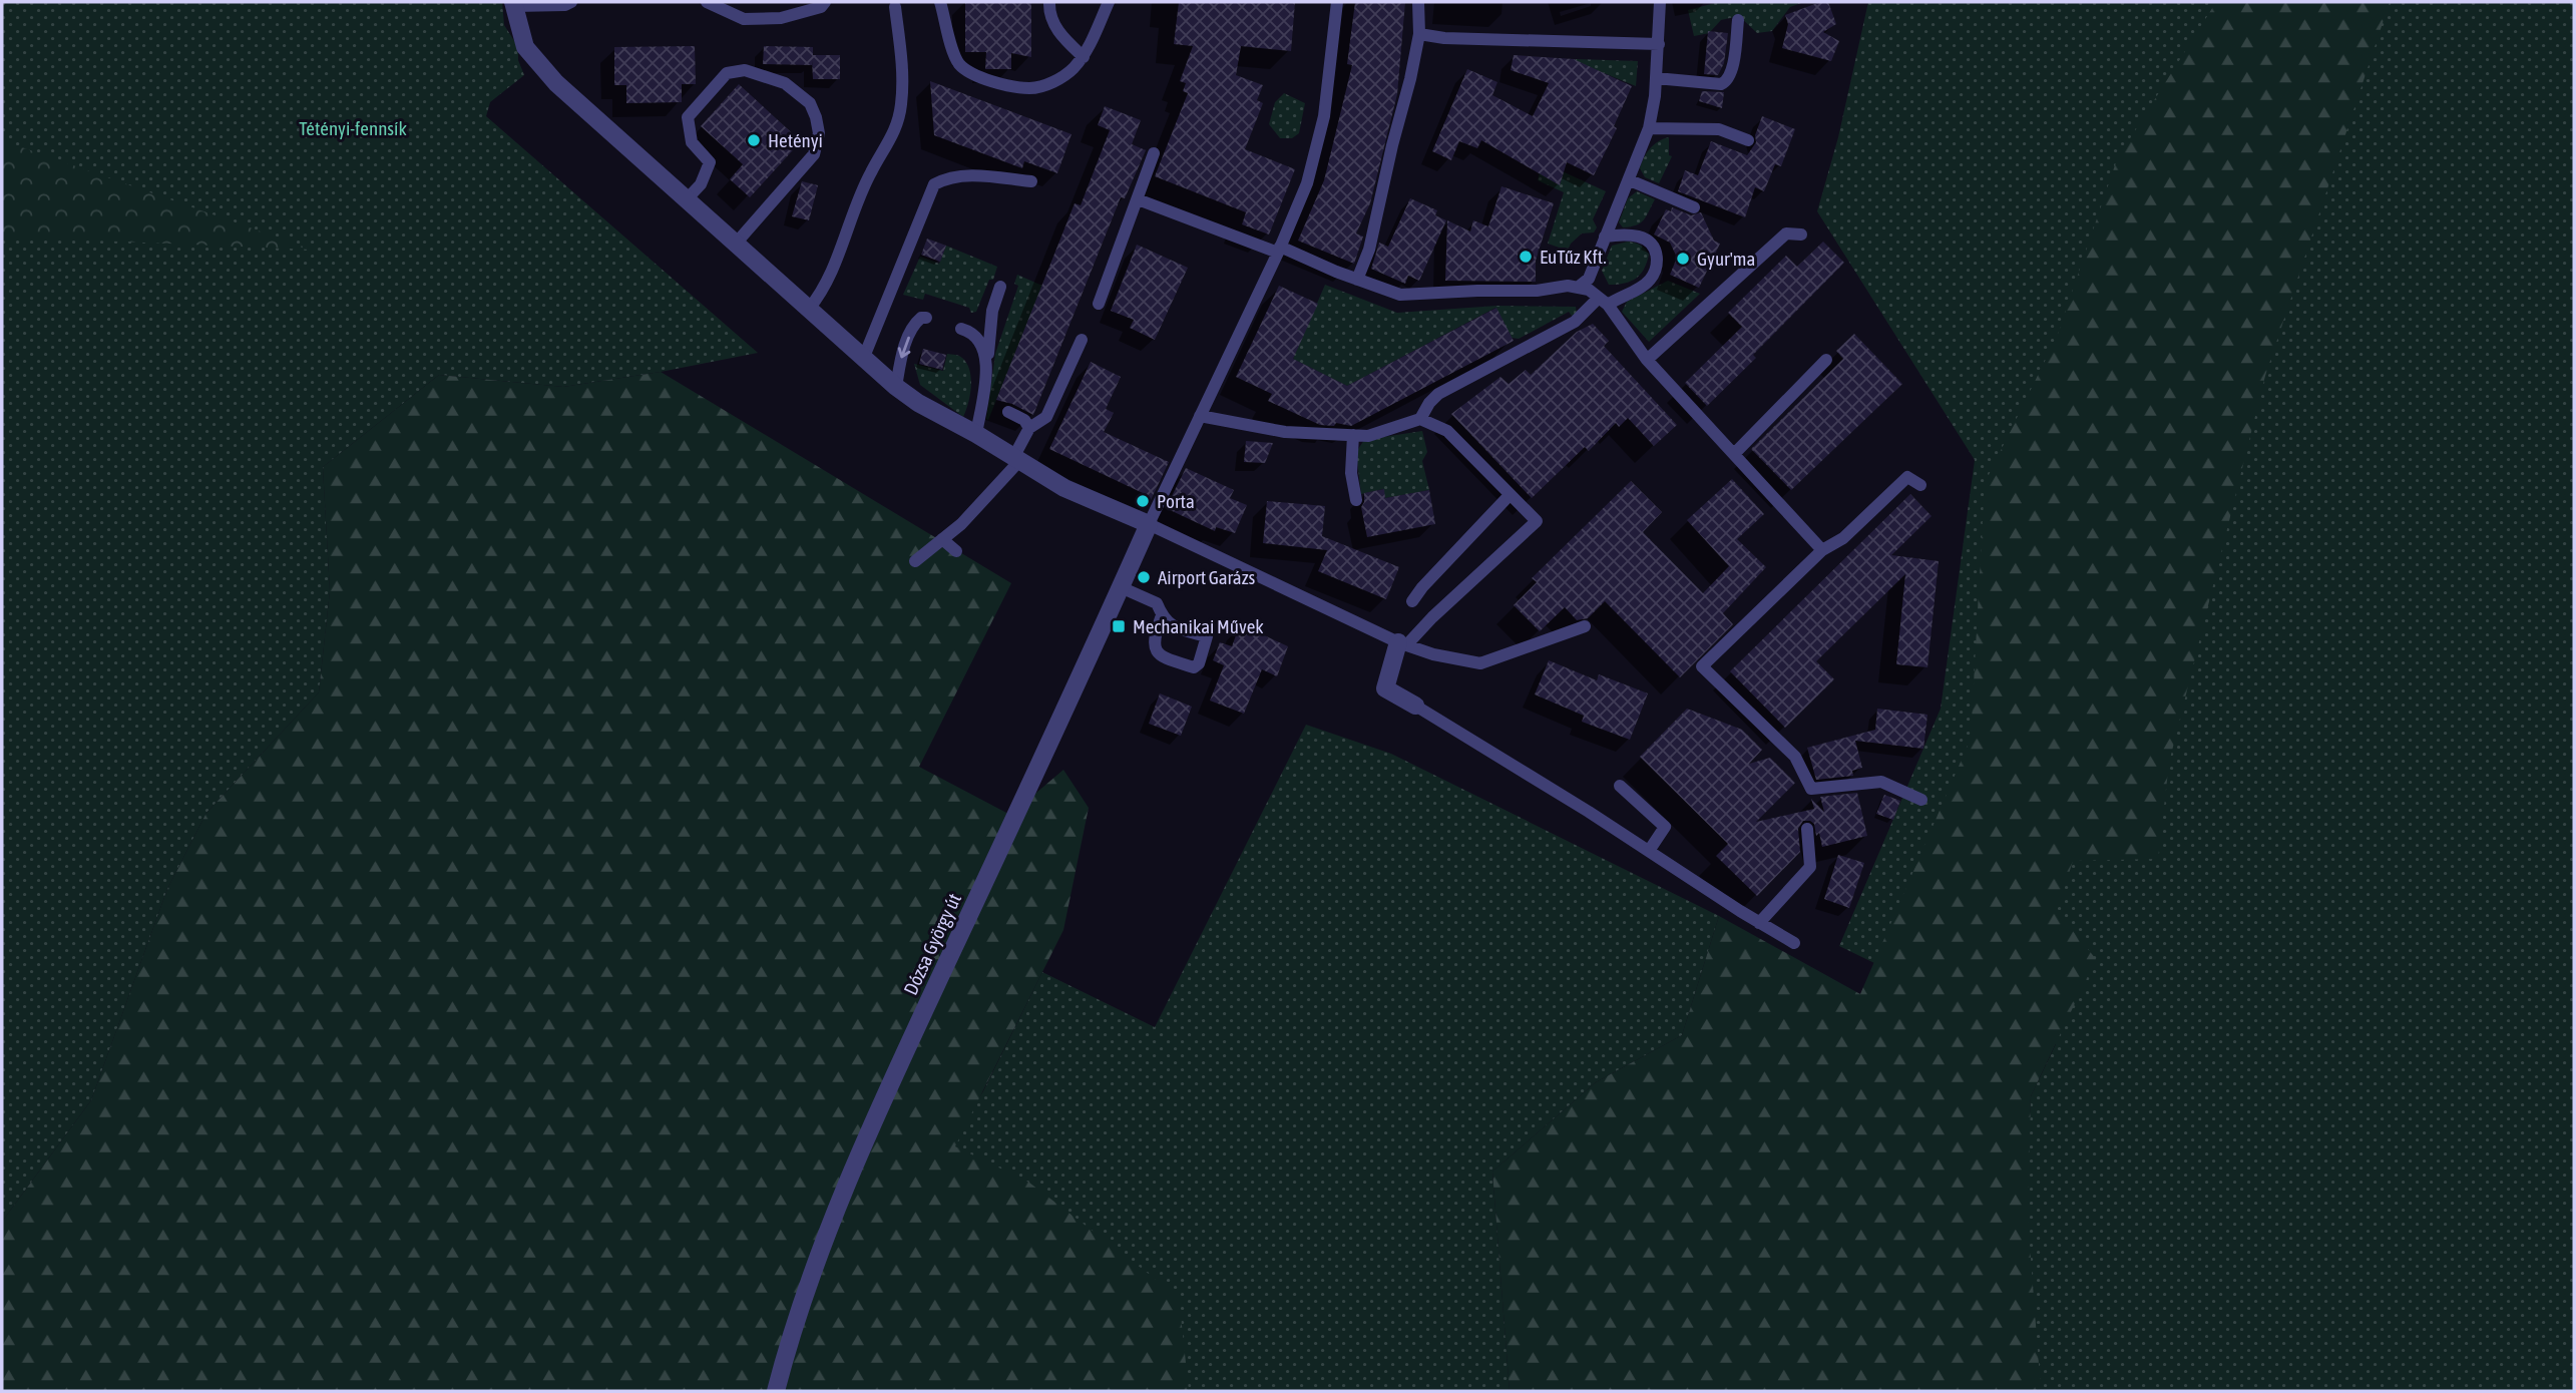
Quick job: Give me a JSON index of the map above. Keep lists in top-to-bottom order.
{
  "streets": {
    "street": ["Dózsa György út"]
  },
  "parks": ["Tétényi-fennsík"],
  "places": {
    "other": [
      "Hetényi",
      "EuTűz Kft.",
      "Gyur'ma",
      "Porta",
      "Airport Garázs"
    ],
    "transit": ["Mechanikai Művek"]
  }
}
